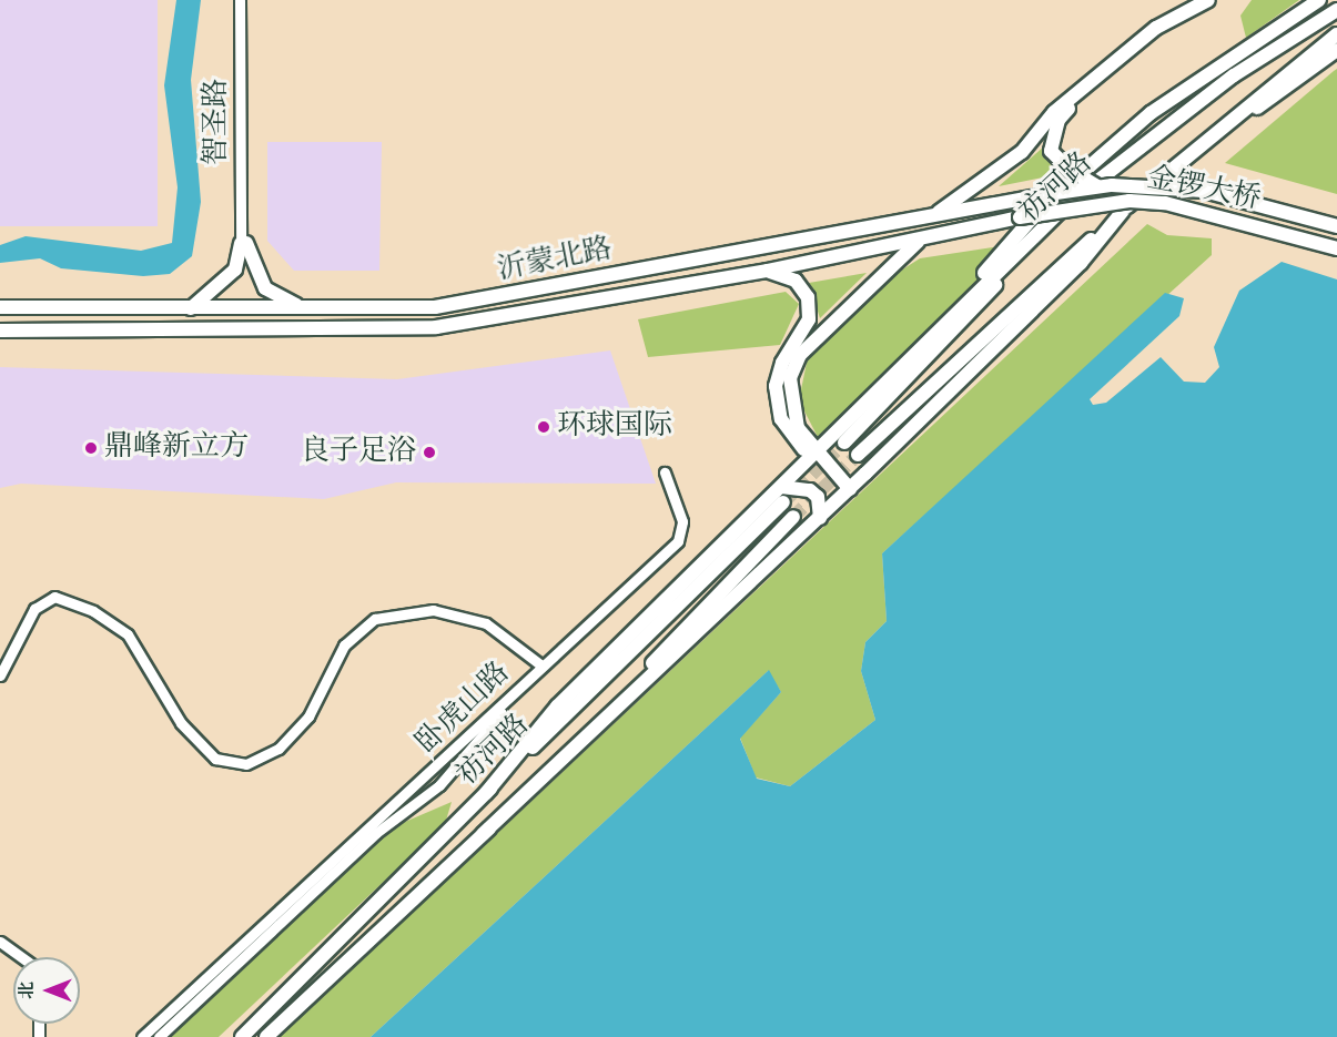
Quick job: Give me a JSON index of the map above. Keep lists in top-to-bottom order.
{
  "streets": {
    "main road": ["祊河路", "金锣大桥", "沂蒙北路"],
    "street": ["智圣路", "卧虎山路"]
  },
  "crossings": [
    ["金锣大桥", "沂蒙北路"]
  ],
  "places": ["环球国际", "鼎峰新立方", "良子足浴"],
  "north": "left"
}
